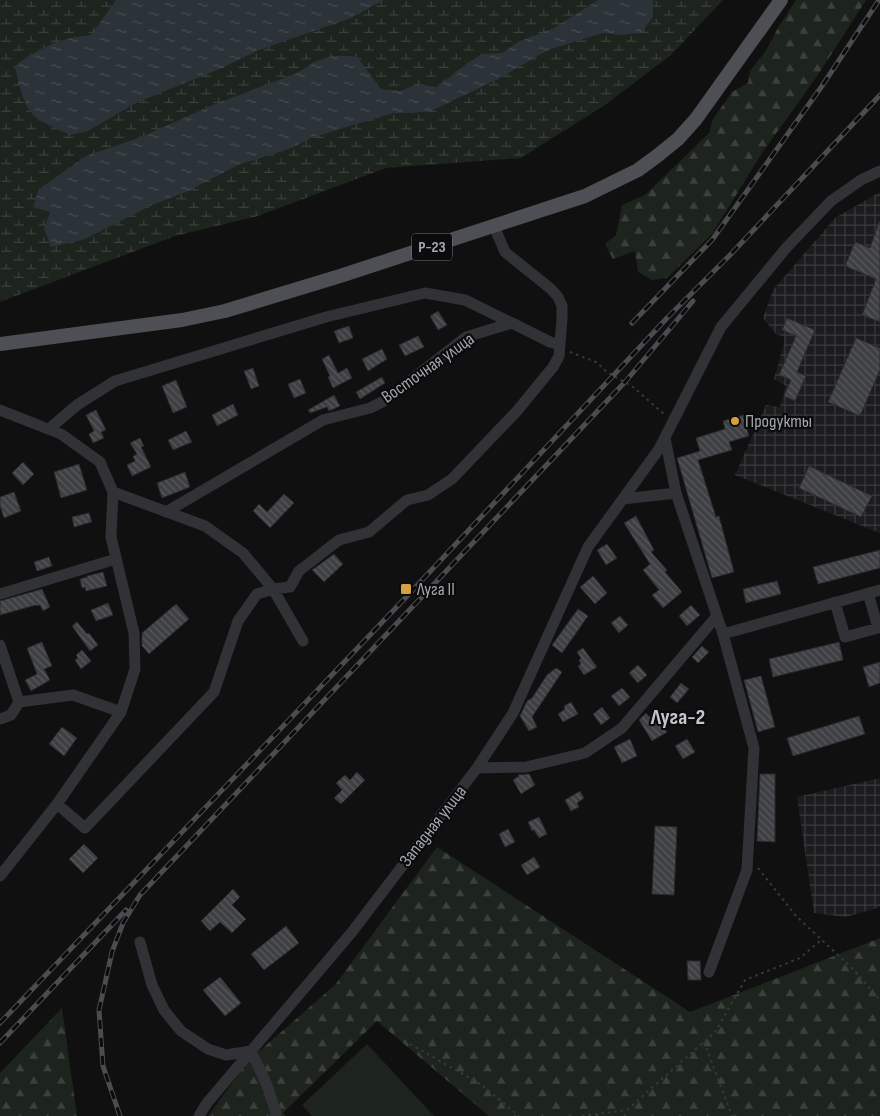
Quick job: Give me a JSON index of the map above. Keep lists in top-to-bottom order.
{
  "streets": {
    "main road": ["Р-23"],
    "street": ["Восточная улица", "Западная улица"]
  },
  "districts": ["Луга-2"],
  "places": {
    "other": ["Продукты"],
    "transit": ["Луга II"]
  }
}
